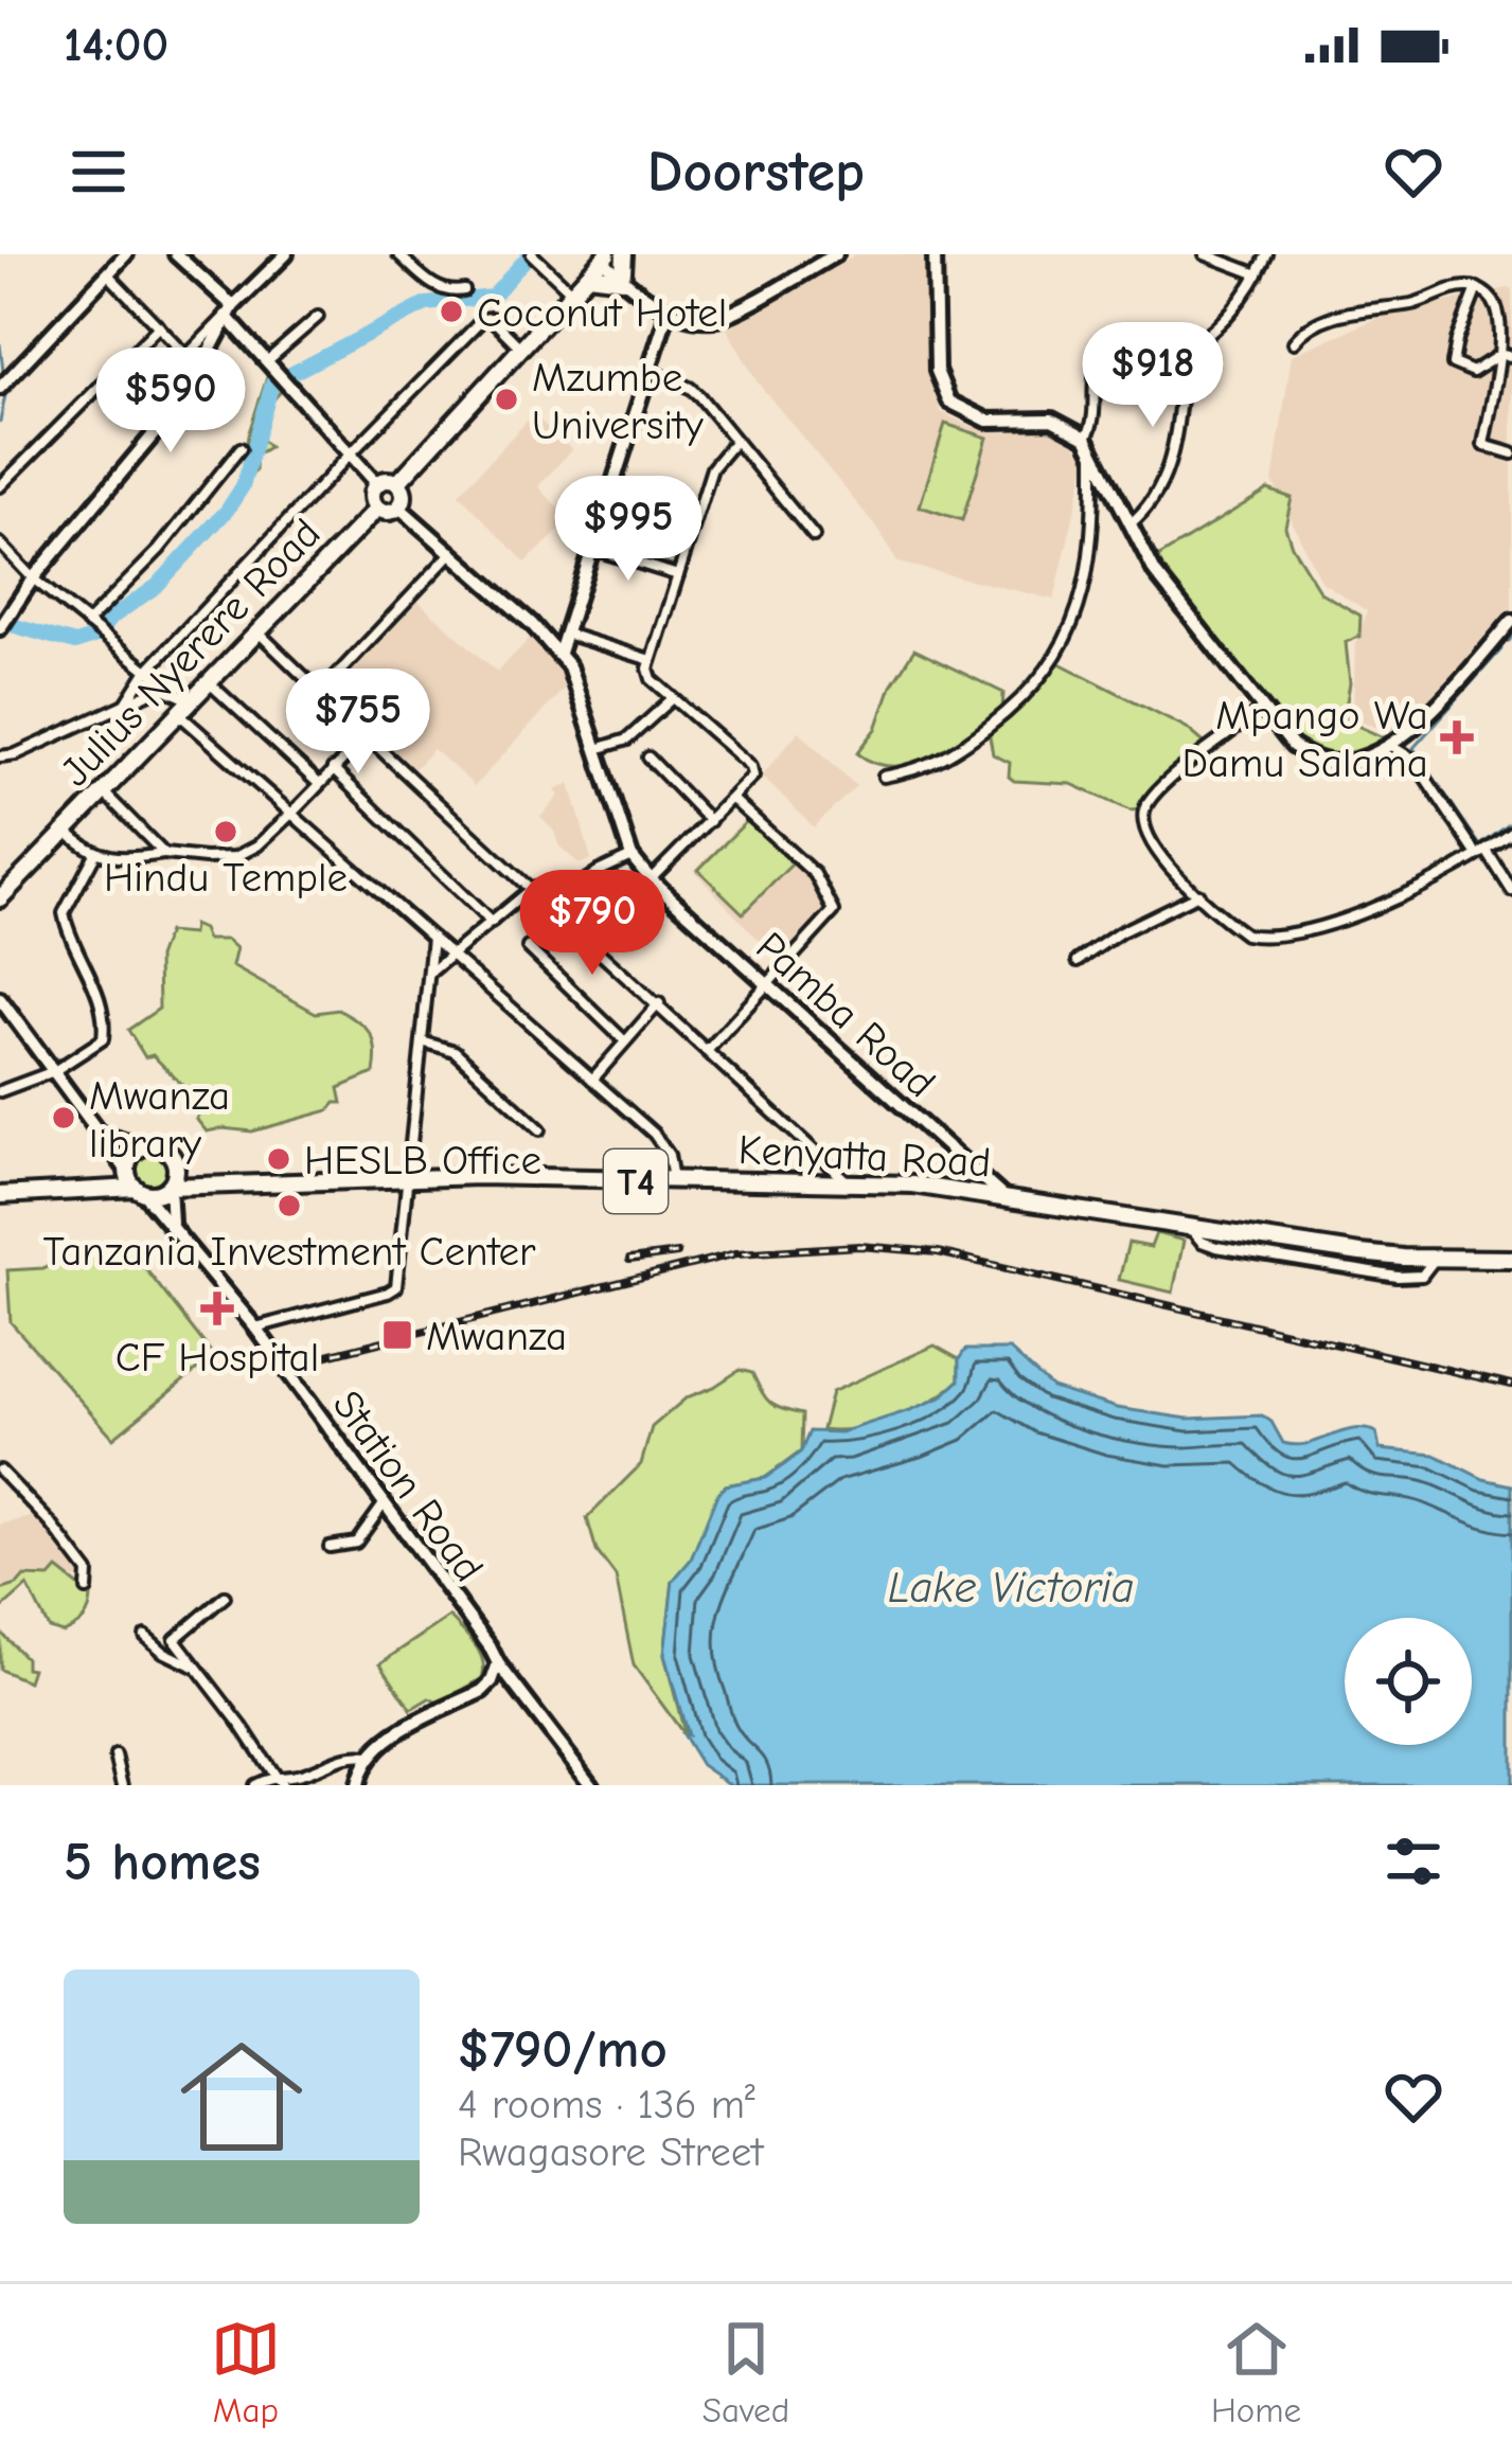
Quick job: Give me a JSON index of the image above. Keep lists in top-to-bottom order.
{
  "streets": {
    "highway": ["Julius Nyerere Road", "Kenyatta Road", "T4"],
    "main road": ["Pamba Road", "Station Road"]
  },
  "crossings": [
    ["Julius Nyerere Road", "Pamba Road"],
    ["Pamba Road", "Kenyatta Road"],
    ["Kenyatta Road", "T4"],
    ["Kenyatta Road", "Station Road"],
    ["T4", "Station Road"]
  ],
  "water": ["Lake Victoria"],
  "places": {
    "other": [
      "Coconut Hotel",
      "Mzumbe University",
      "Hindu Temple",
      "Mwanza library",
      "HESLB Office",
      "Tanzania Investment Center"
    ],
    "health": ["Mpango Wa Damu Salama", "CF Hospital"],
    "transit": ["Mwanza"]
  },
  "page": {
    "status": "14:00",
    "header": "Doorstep",
    "price": [
      "$918",
      "$590",
      "$995",
      "$755",
      "$790"
    ],
    "heading": "5 homes",
    "list": [
      {
        "name": "$790/mo",
        "note": "4 rooms · 136 m² · Rwagasore Street"
      }
    ],
    "tabs": ["Map", "Saved", "Home"]
  }
}
